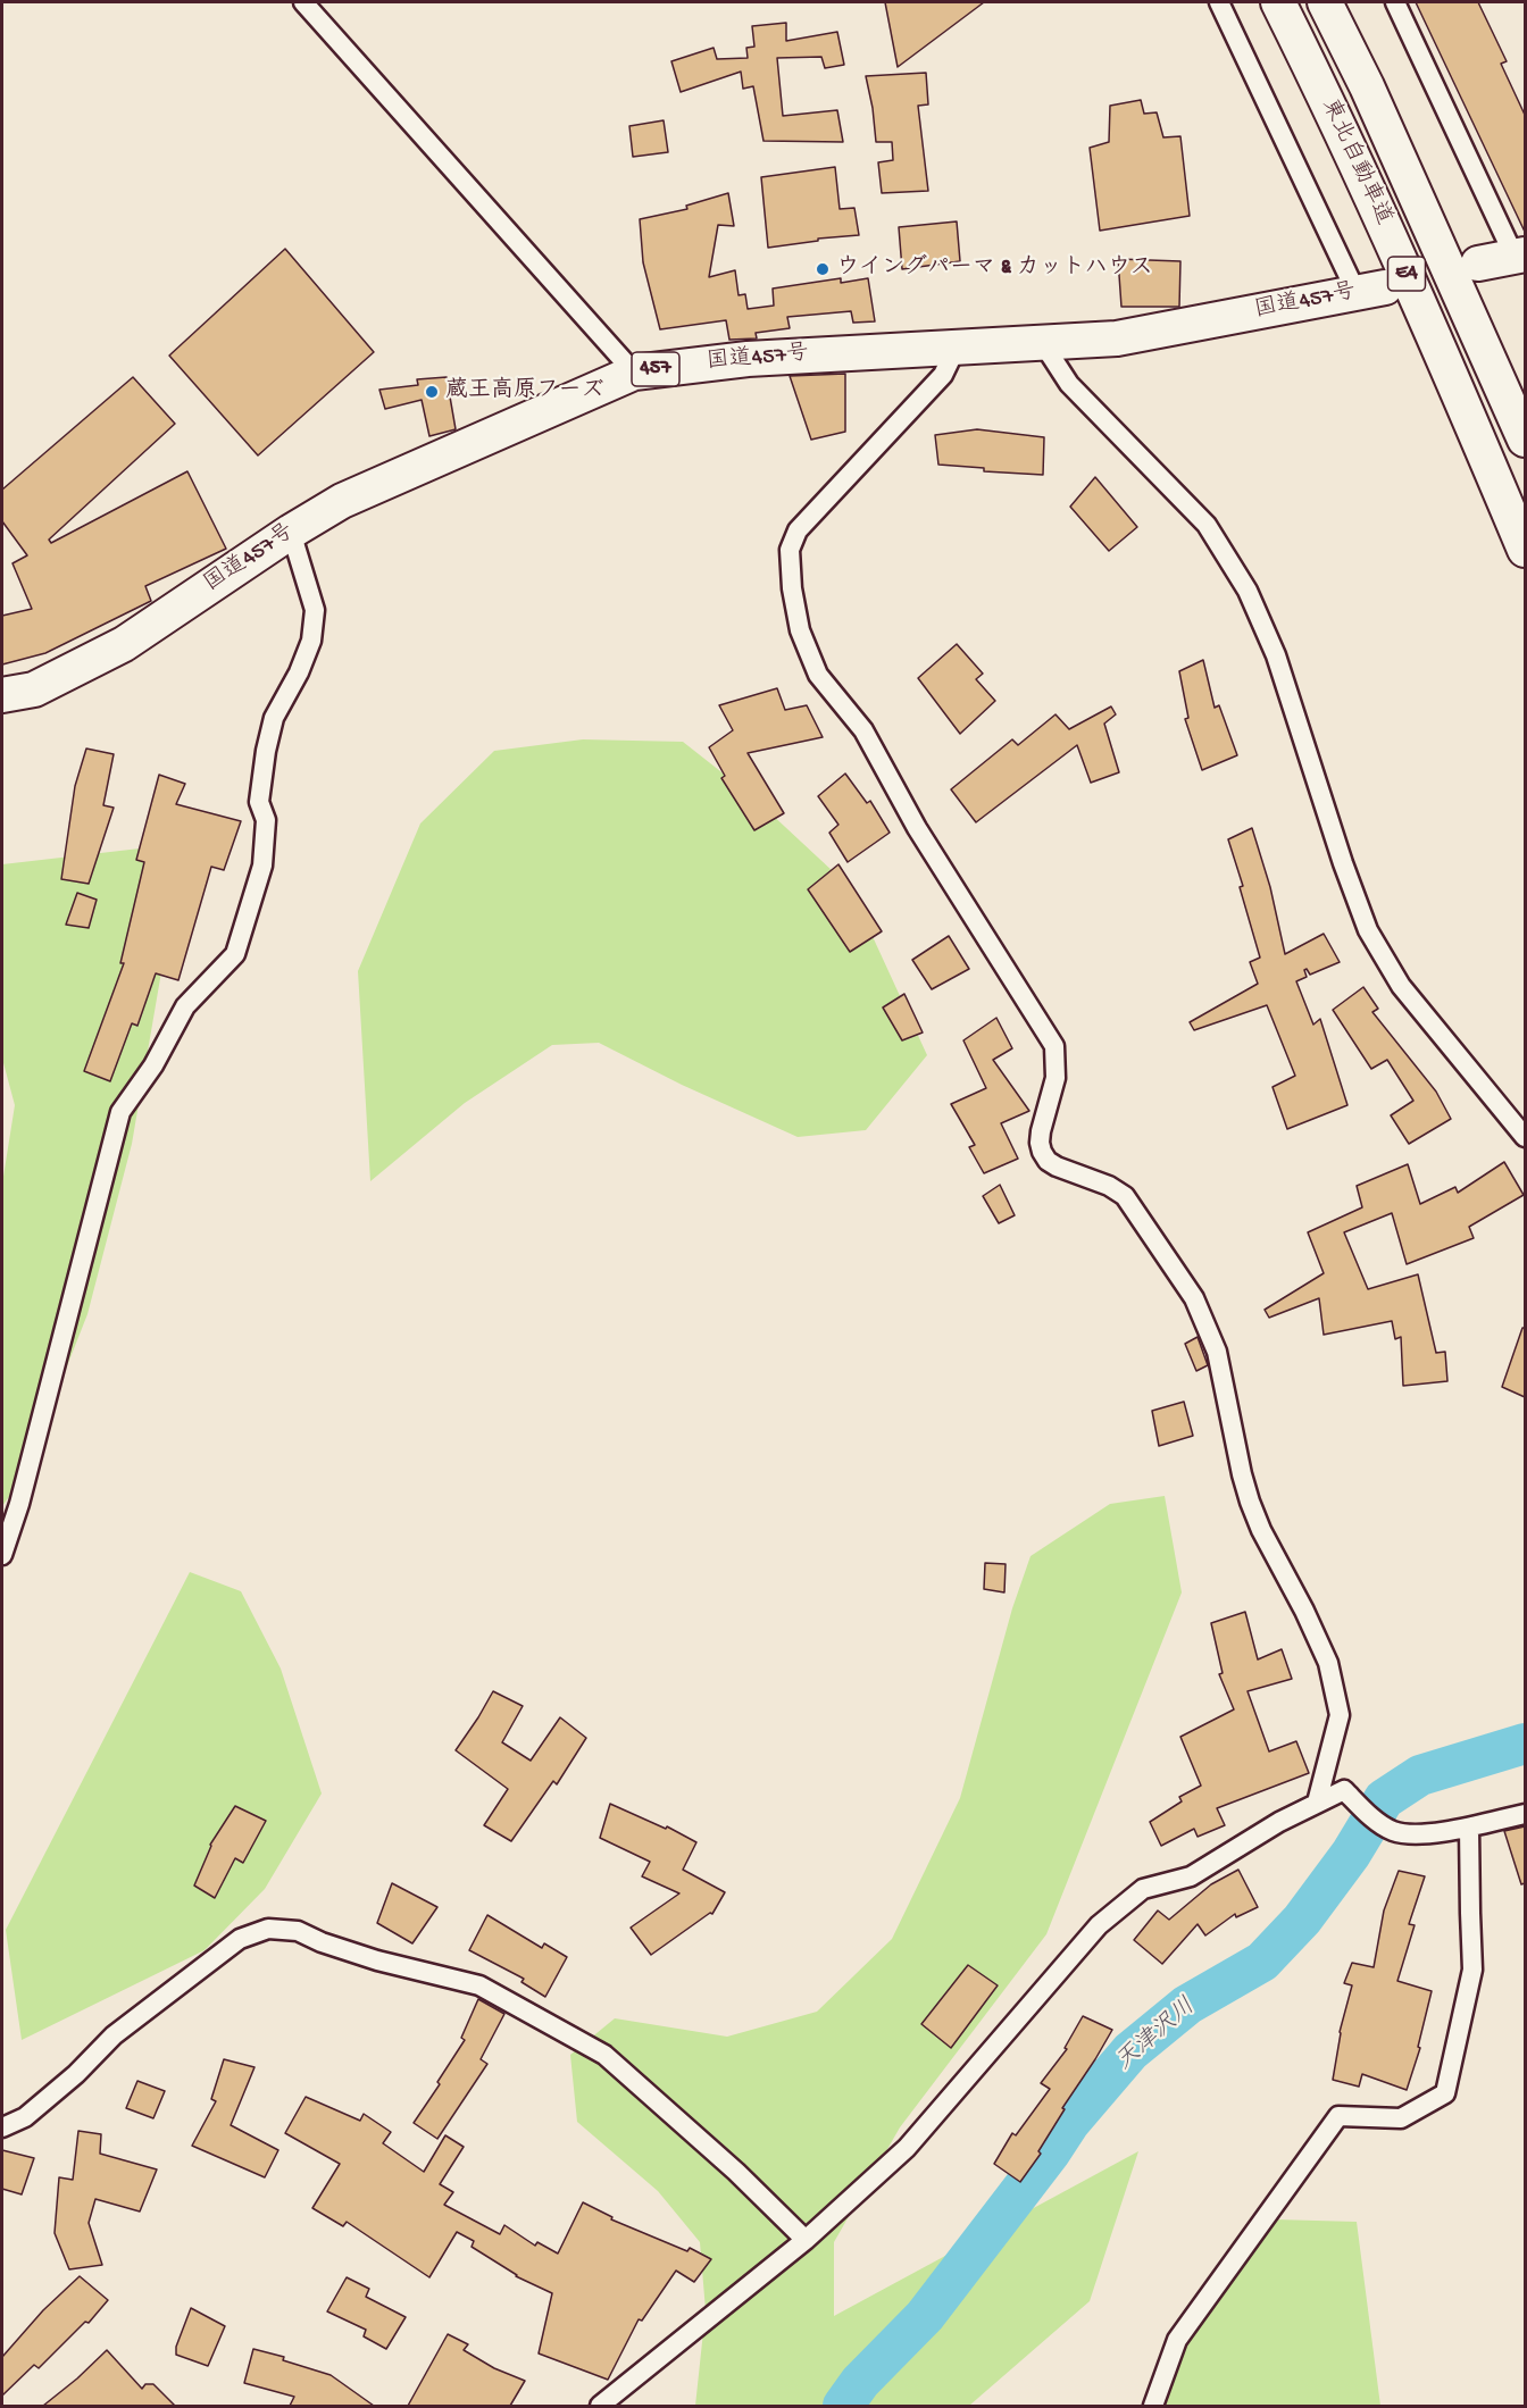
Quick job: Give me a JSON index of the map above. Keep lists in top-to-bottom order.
{
  "streets": {
    "highway": [
      "東北自動車道",
      "E4",
      "国道457号",
      "457"
    ]
  },
  "water": ["天津沢川"],
  "places": ["ウイングパーマ & カットハウス", "蔵王高原フーズ"]
}
